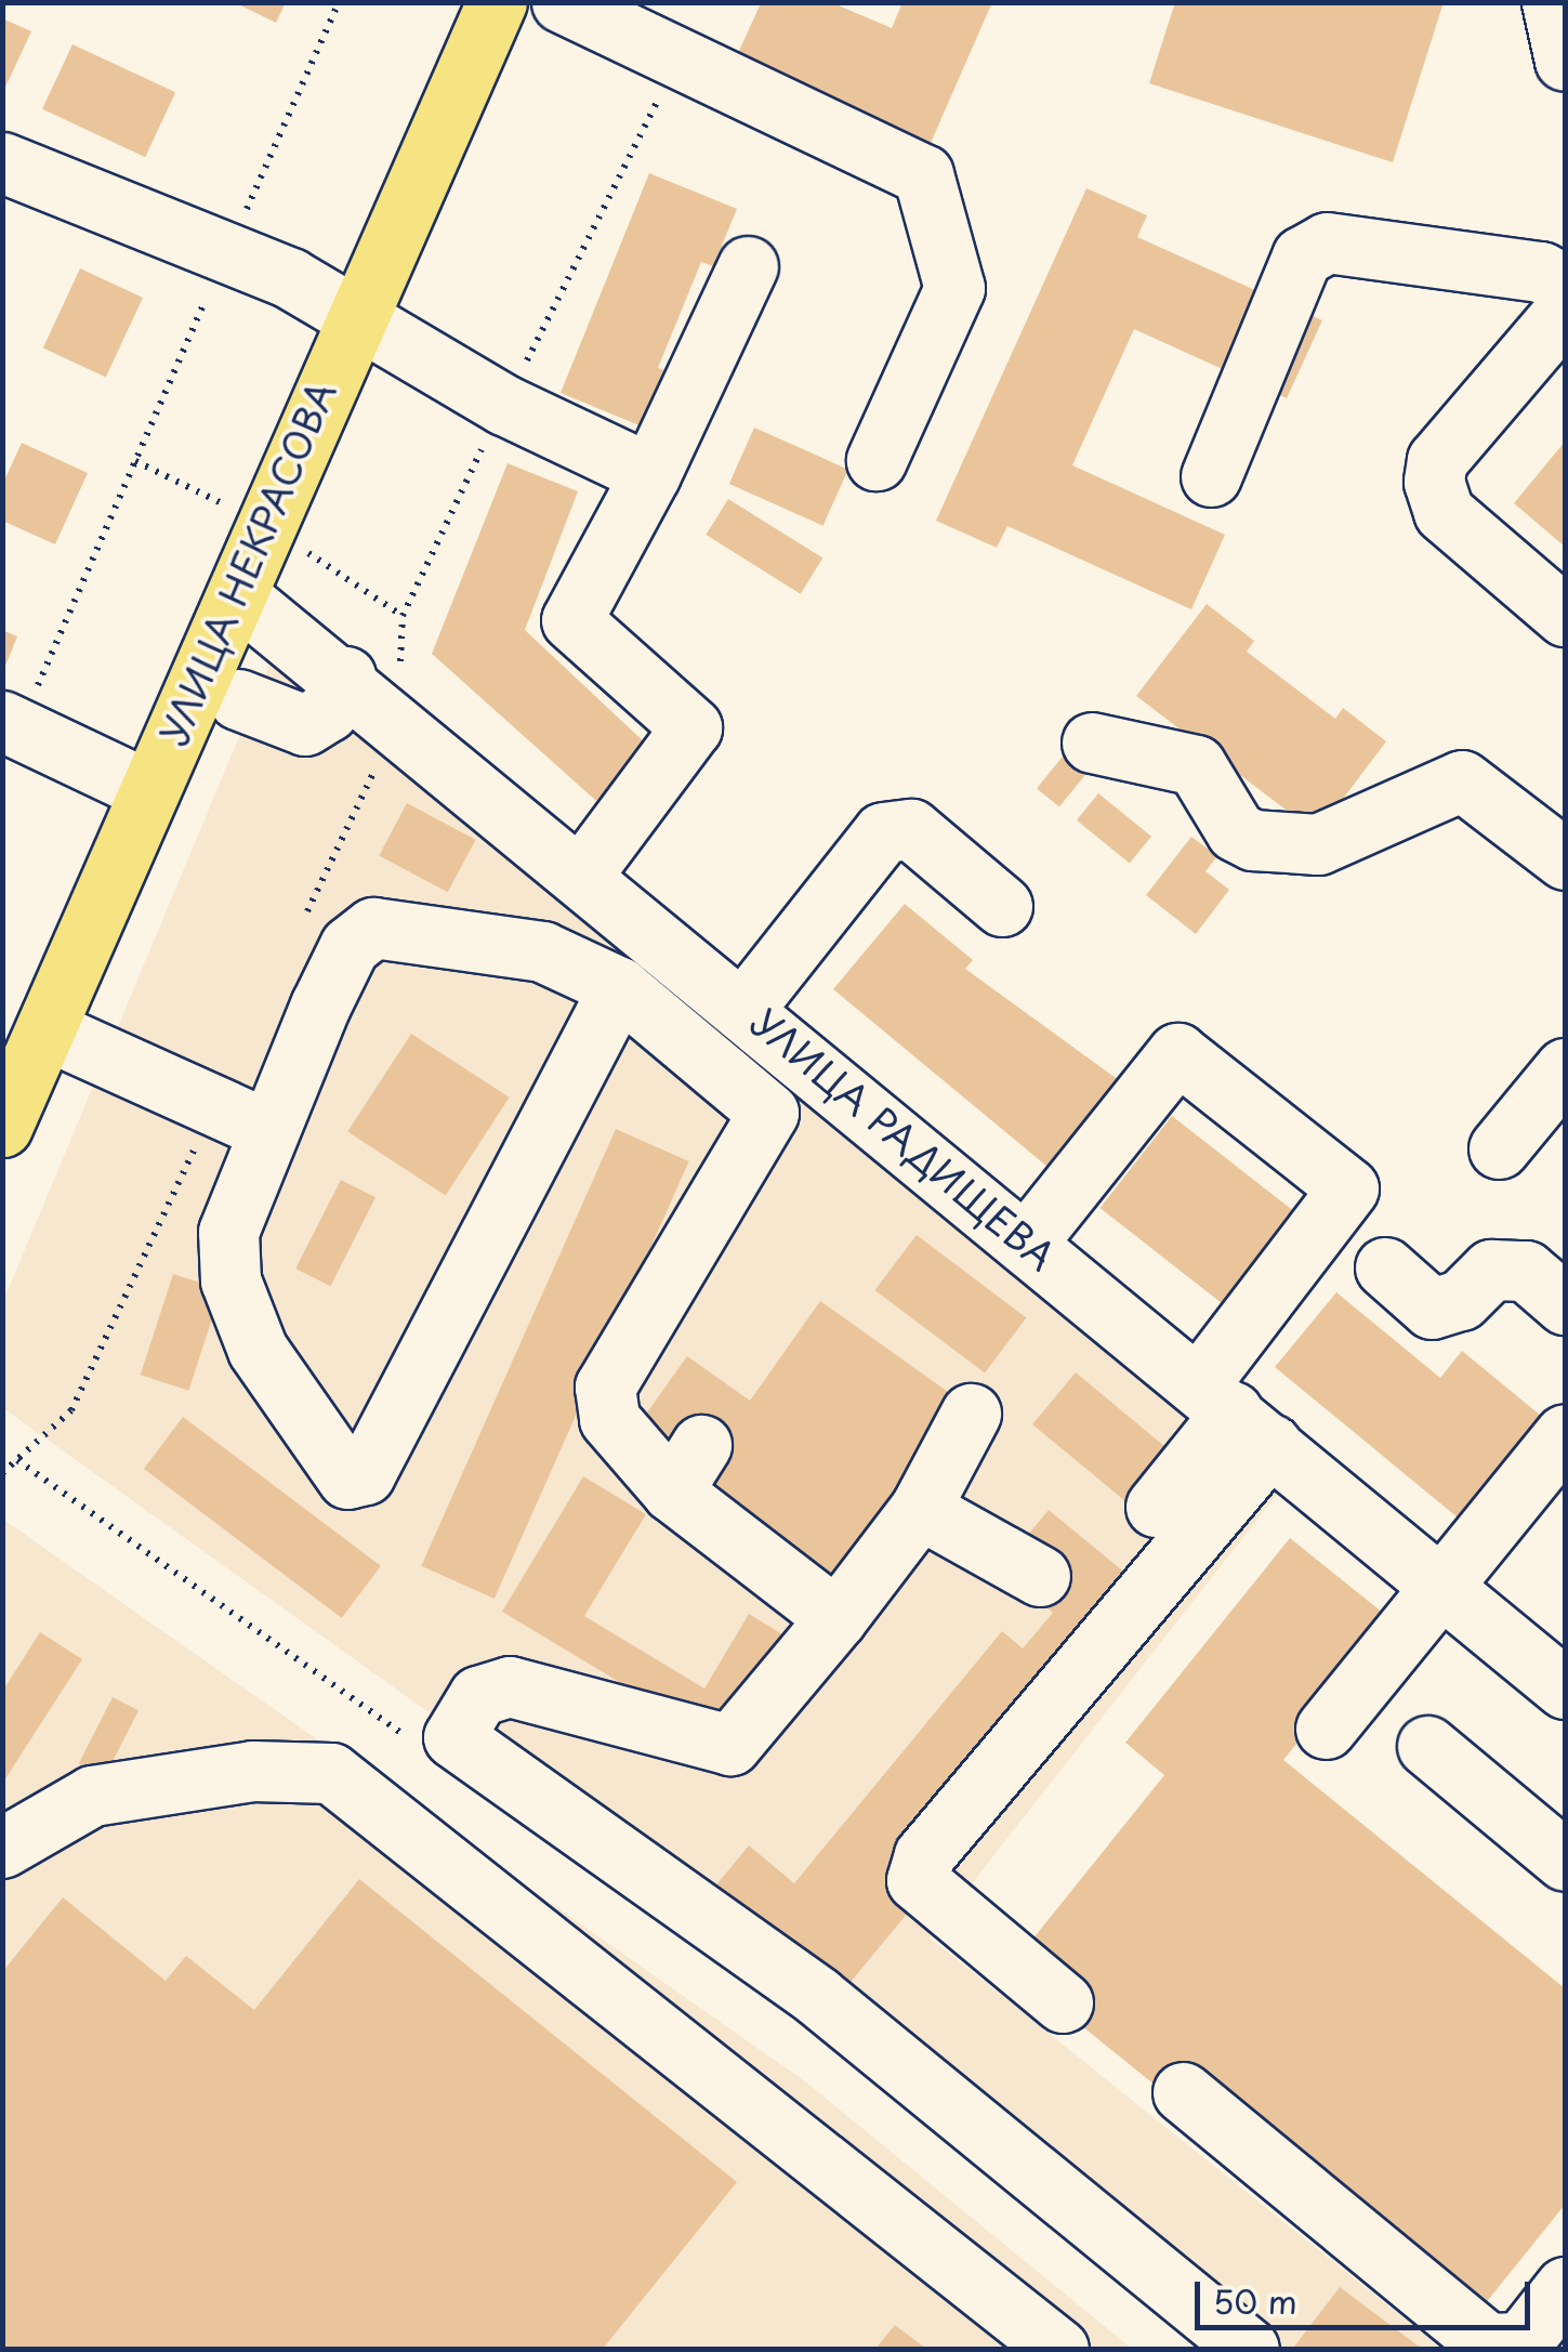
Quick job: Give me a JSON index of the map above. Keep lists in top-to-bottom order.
{
  "streets": {
    "main road": ["УЛИЦА НЕКРАСОВА"],
    "street": ["УЛИЦА РАДИЩЕВА"]
  },
  "crossings": [
    ["УЛИЦА НЕКРАСОВА", "УЛИЦА РАДИЩЕВА"]
  ],
  "scale_bar": "50 m"
}
